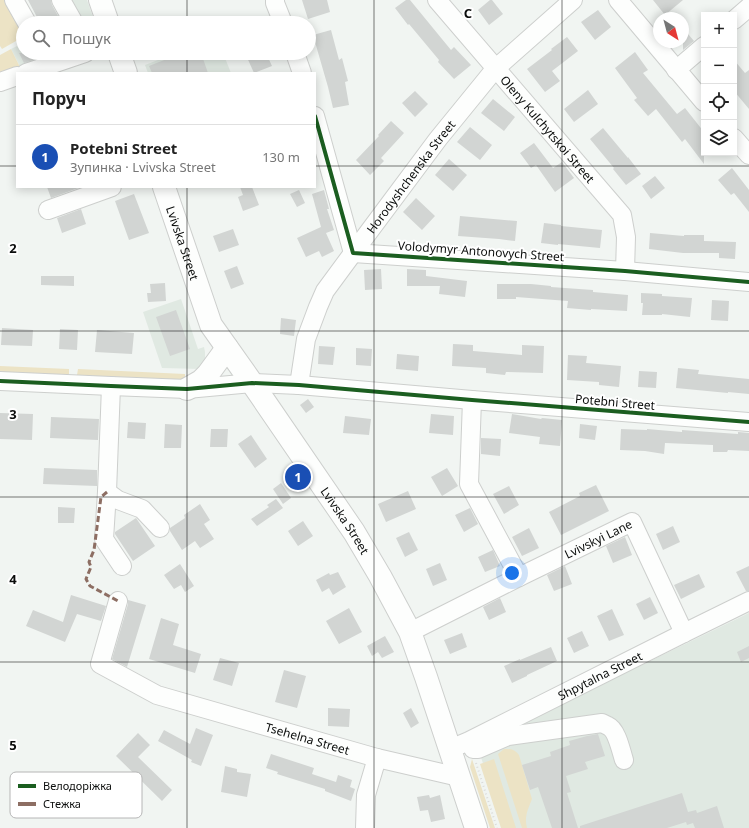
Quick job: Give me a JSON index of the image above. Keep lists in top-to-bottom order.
{
  "streets": {
    "main road": ["Lvivska Street"],
    "street": [
      "Oleny Kulchytskoi Street",
      "Horodyshchenska Street",
      "Volodymyr Antonovych Street",
      "Potebni Street",
      "Lvivskyi Lane",
      "Shpytalna Street",
      "Tsehelna Street"
    ]
  },
  "crossings": [
    ["Oleny Kulchytskoi Street", "Horodyshchenska Street"],
    ["Oleny Kulchytskoi Street", "Volodymyr Antonovych Street"],
    ["Horodyshchenska Street", "Volodymyr Antonovych Street"],
    ["Horodyshchenska Street", "Potebni Street"],
    ["Lvivska Street", "Potebni Street"],
    ["Lvivska Street", "Lvivskyi Lane"],
    ["Lvivska Street", "Shpytalna Street"],
    ["Lvivska Street", "Tsehelna Street"],
    ["Lvivskyi Lane", "Shpytalna Street"]
  ],
  "legend": ["Велодоріжка", "Стежка"],
  "north": "bottom right",
  "page": {
    "map_buttons": ["+", "−"],
    "search": "Пошук",
    "heading": "Поруч",
    "list": [
      {
        "mark": "1",
        "name": "Potebni Street",
        "note": "Зупинка · Lvivska Street",
        "value": "130 m"
      }
    ],
    "pins": "1"
  },
  "grid": {
    "columns": ["C"],
    "rows": [
      "2",
      "3",
      "4",
      "5"
    ]
  }
}
